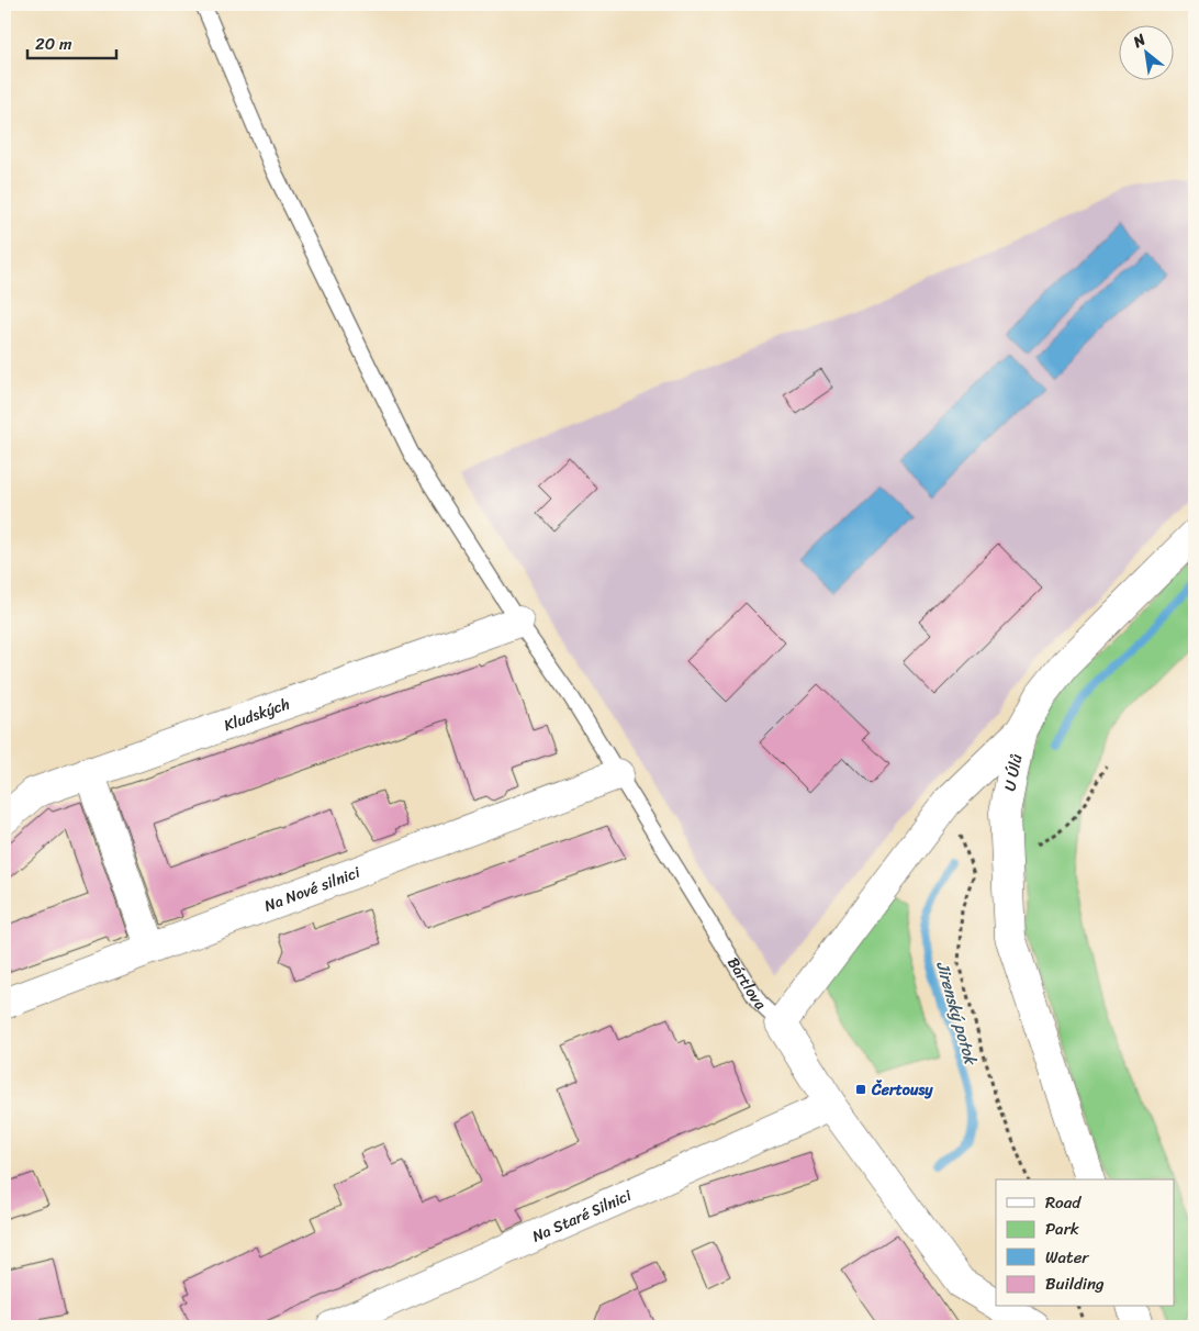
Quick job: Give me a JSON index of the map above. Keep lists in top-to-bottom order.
{
  "streets": {
    "street": [
      "Kludských",
      "U Úlů",
      "Na Nové silnici",
      "Bártlova",
      "Na Staré Silnici"
    ]
  },
  "crossings": [
    ["Kludských", "Bártlova"],
    ["U Úlů", "Bártlova"],
    ["Na Nové silnici", "Bártlova"],
    ["Bártlova", "Na Staré Silnici"]
  ],
  "water": ["Jirenský potok"],
  "places": {
    "transit": ["Čertousy"]
  },
  "legend": [
    "Road",
    "Park",
    "Water",
    "Building"
  ],
  "scale_bar": "20 m",
  "north": "top left"
}
